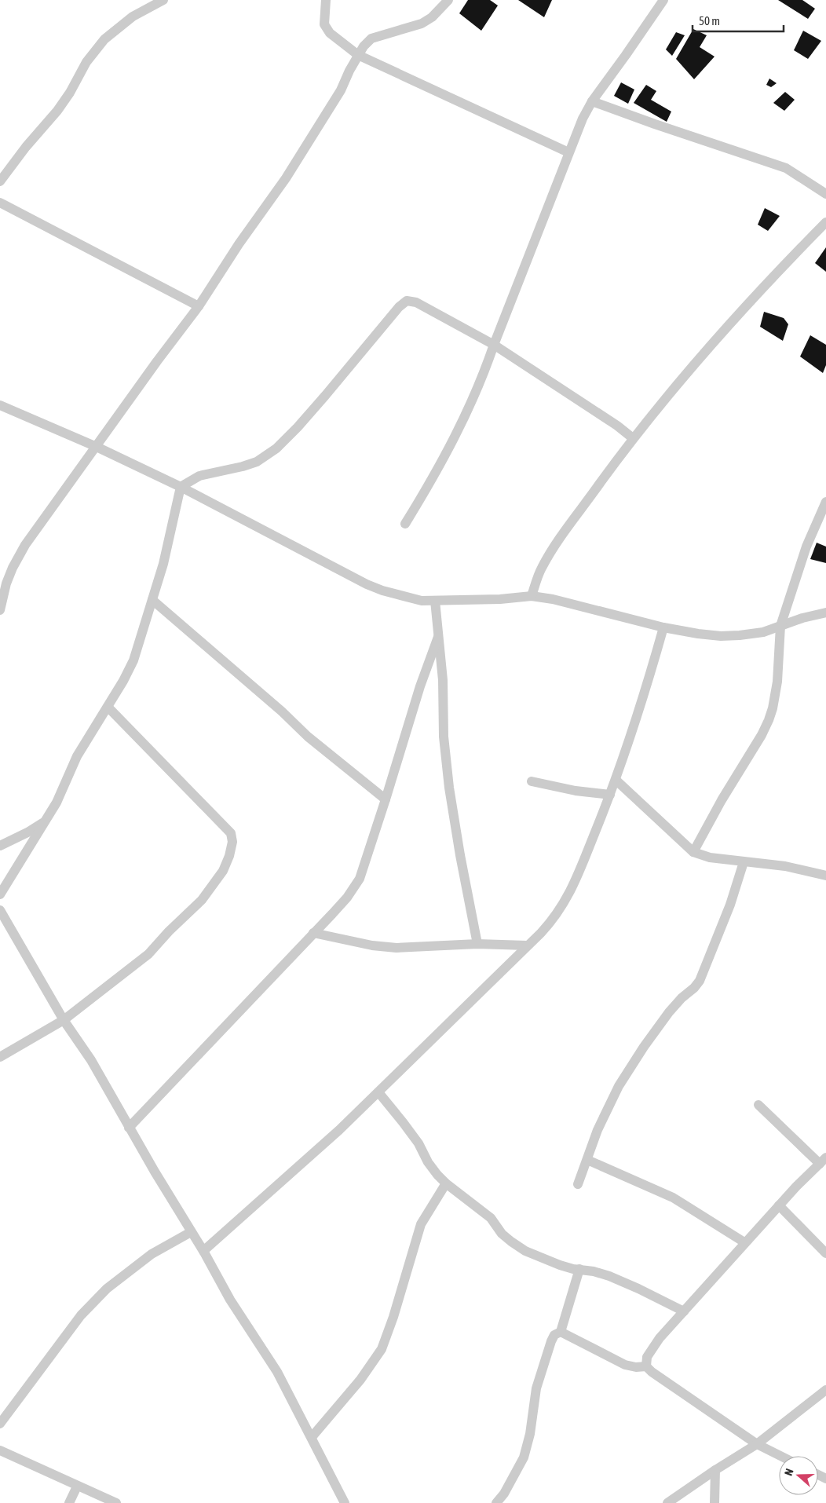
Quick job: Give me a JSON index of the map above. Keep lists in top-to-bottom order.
{
  "scale_bar": "50 m",
  "north": "left"
}
